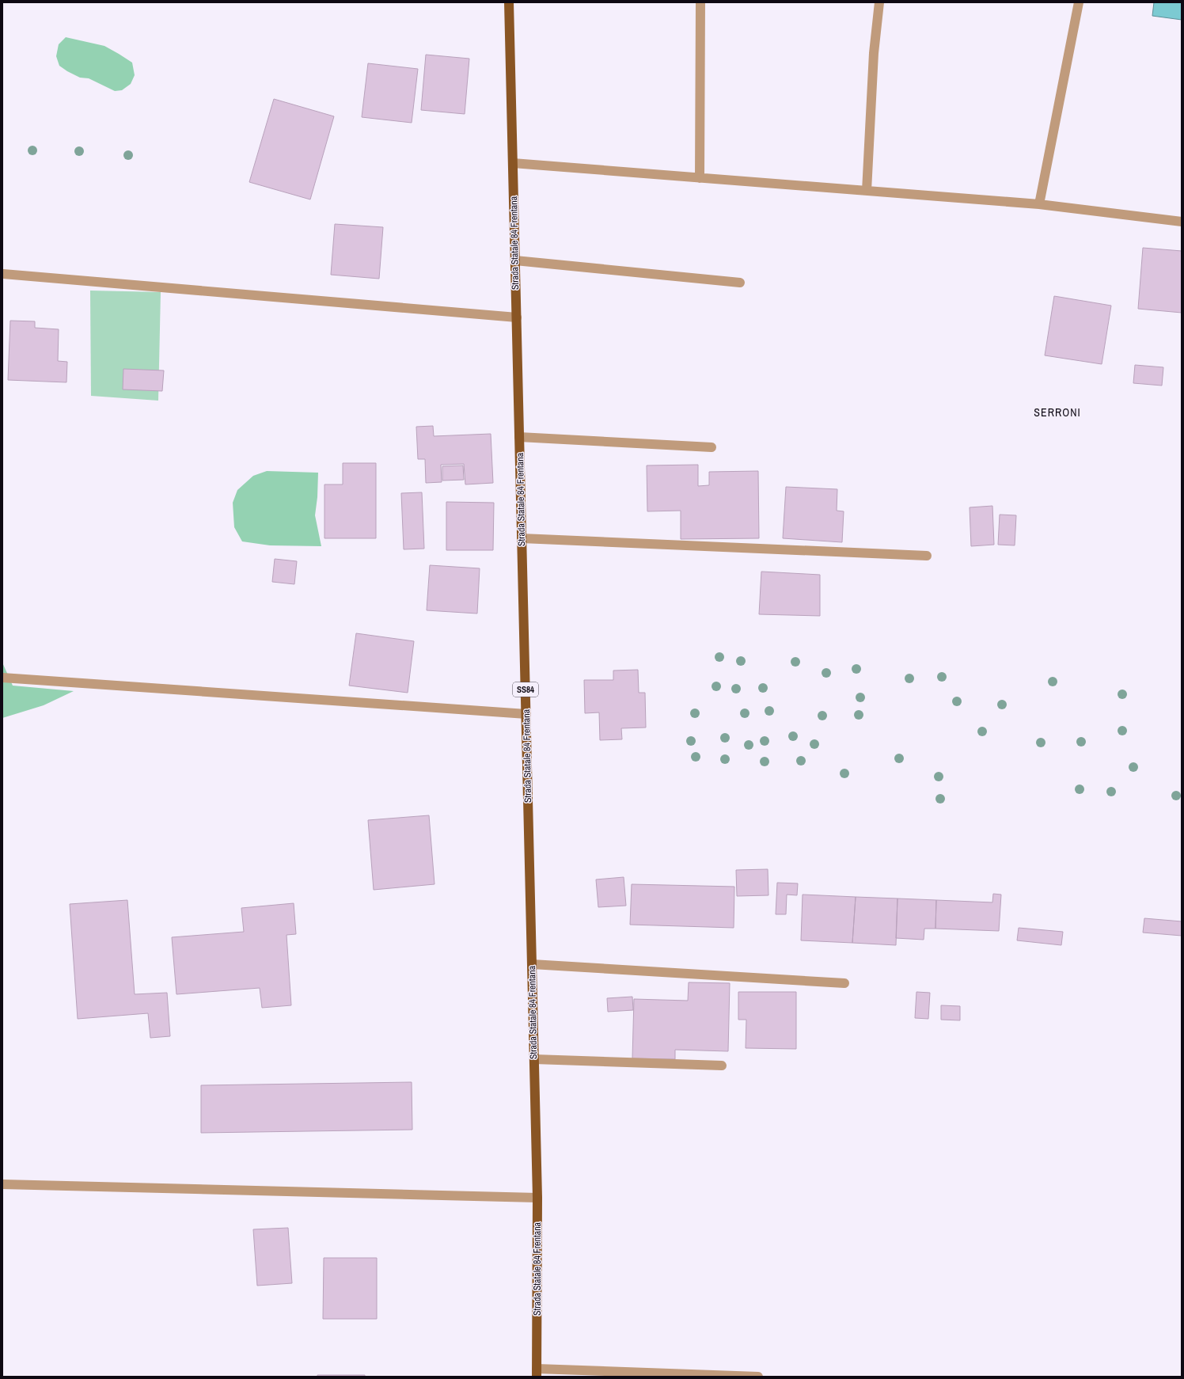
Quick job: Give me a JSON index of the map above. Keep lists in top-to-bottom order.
{
  "streets": {
    "main road": ["Strada Statale 84 Frentana", "SS84"]
  },
  "districts": ["SERRONI"]
}
